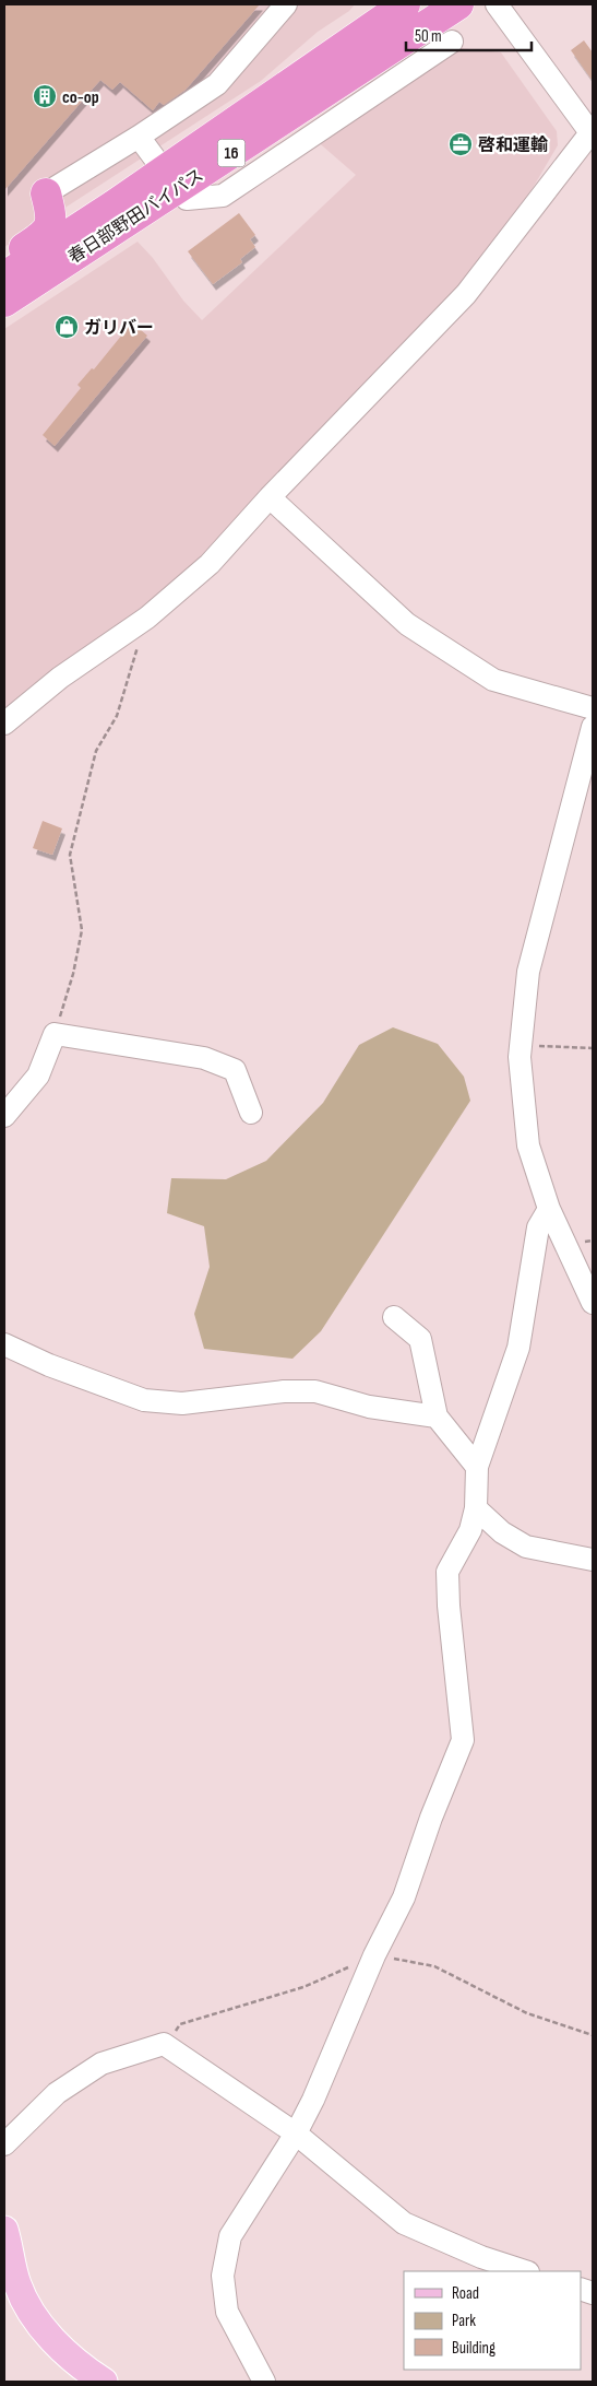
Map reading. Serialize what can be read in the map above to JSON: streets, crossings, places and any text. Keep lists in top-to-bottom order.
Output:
{
  "streets": {
    "highway": ["16", "春日部野田バイパス"]
  },
  "places": {
    "building": ["co-op"],
    "office": ["啓和運輸"],
    "shop": ["ガリバー"]
  },
  "legend": ["Road", "Park", "Building"],
  "scale_bar": "50 m"
}
